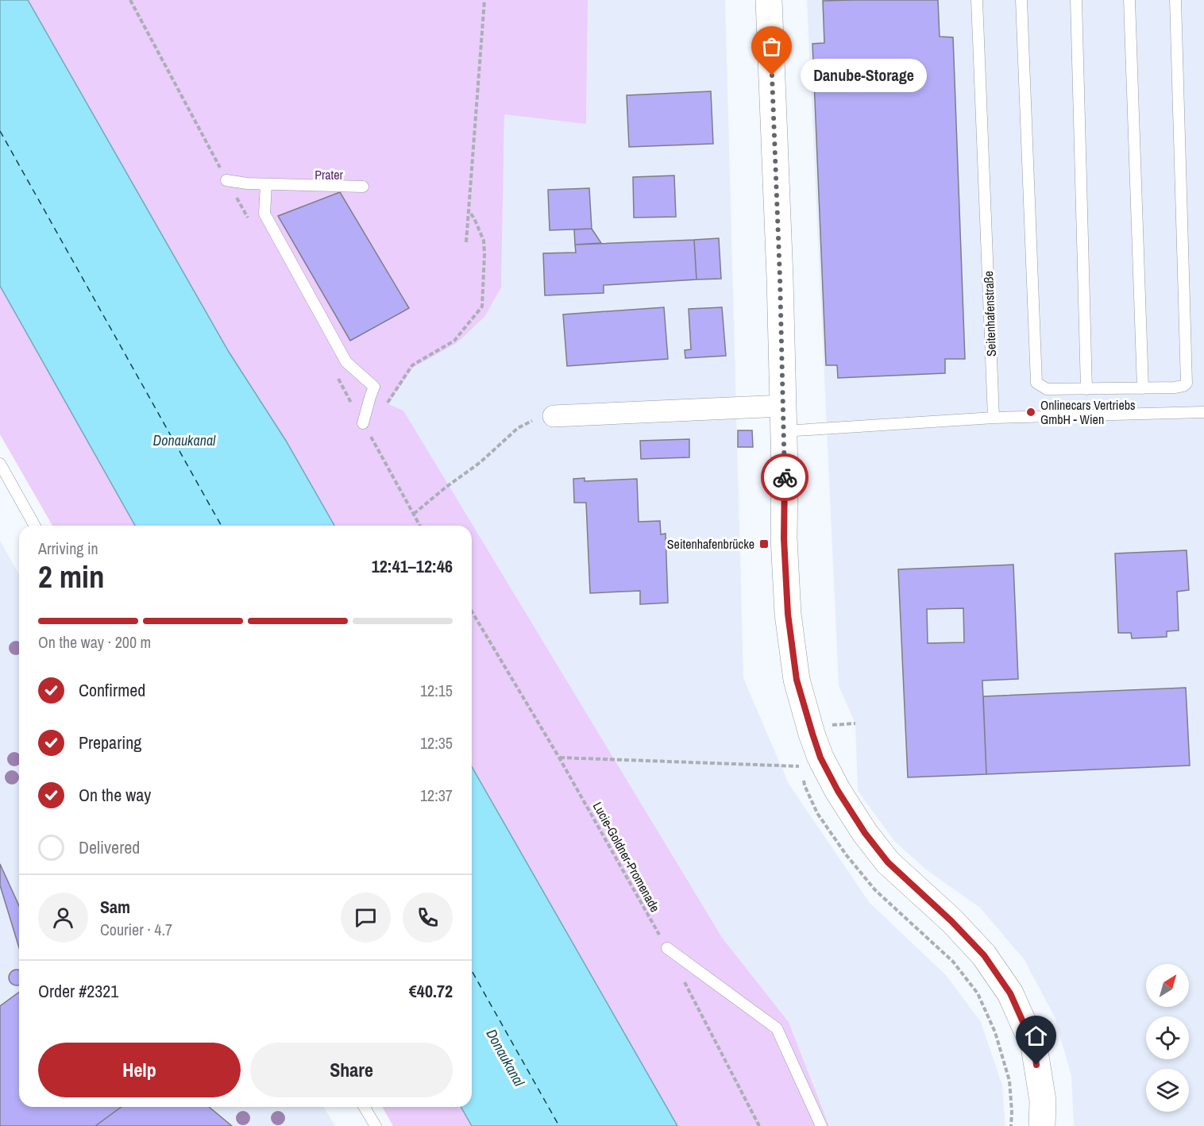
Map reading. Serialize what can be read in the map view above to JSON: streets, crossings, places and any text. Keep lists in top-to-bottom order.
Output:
{
  "streets": {
    "lane": ["Seitenhafenstraße"],
    "path": ["Lucie-Goldner-Promenade"]
  },
  "water": ["Donaukanal"],
  "parks": ["Prater"],
  "places": {
    "other": ["Danube-Storage", "Onlinecars Vertriebs GmbH - Wien"],
    "transit": ["Seitenhafenbrücke"]
  },
  "north": "top right",
  "page": {
    "bubble": "Danube-Storage",
    "heading": ["2 min", "Arriving in", "12:41–12:46"],
    "panel": [
      "Sam",
      "Courier · 4.7",
      "Order #2321",
      "€40.72"
    ],
    "bar": "On the way · 200 m",
    "list": [
      ["Confirmed", "12:15"],
      ["Preparing", "12:35"],
      ["On the way", "12:37"],
      "Delivered"
    ],
    "buttons": ["Help", "Share"]
  }
}
